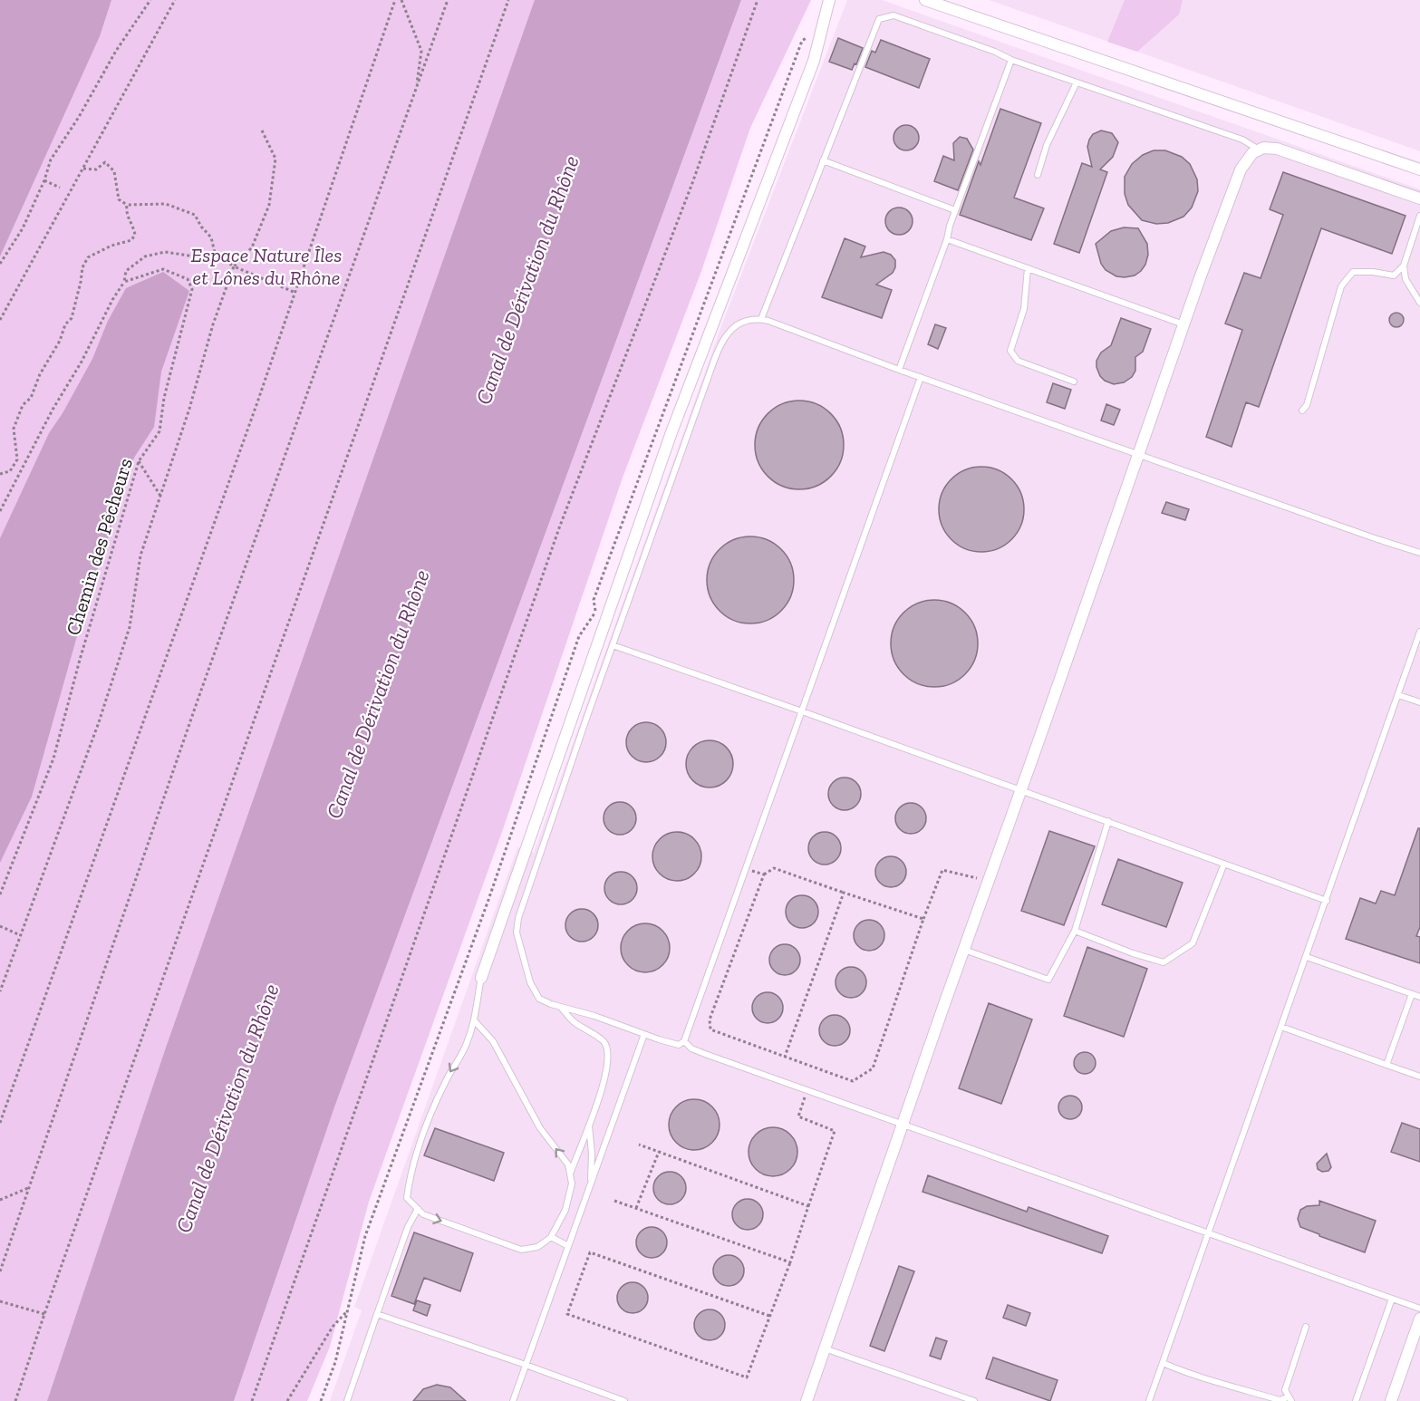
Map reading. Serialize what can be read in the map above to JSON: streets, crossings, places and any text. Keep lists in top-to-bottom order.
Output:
{
  "streets": {
    "path": ["Chemin des Pêcheurs"]
  },
  "water": ["Canal de Dérivation du Rhône"],
  "parks": ["Espace Nature Îles et Lônes du Rhône"]
}
